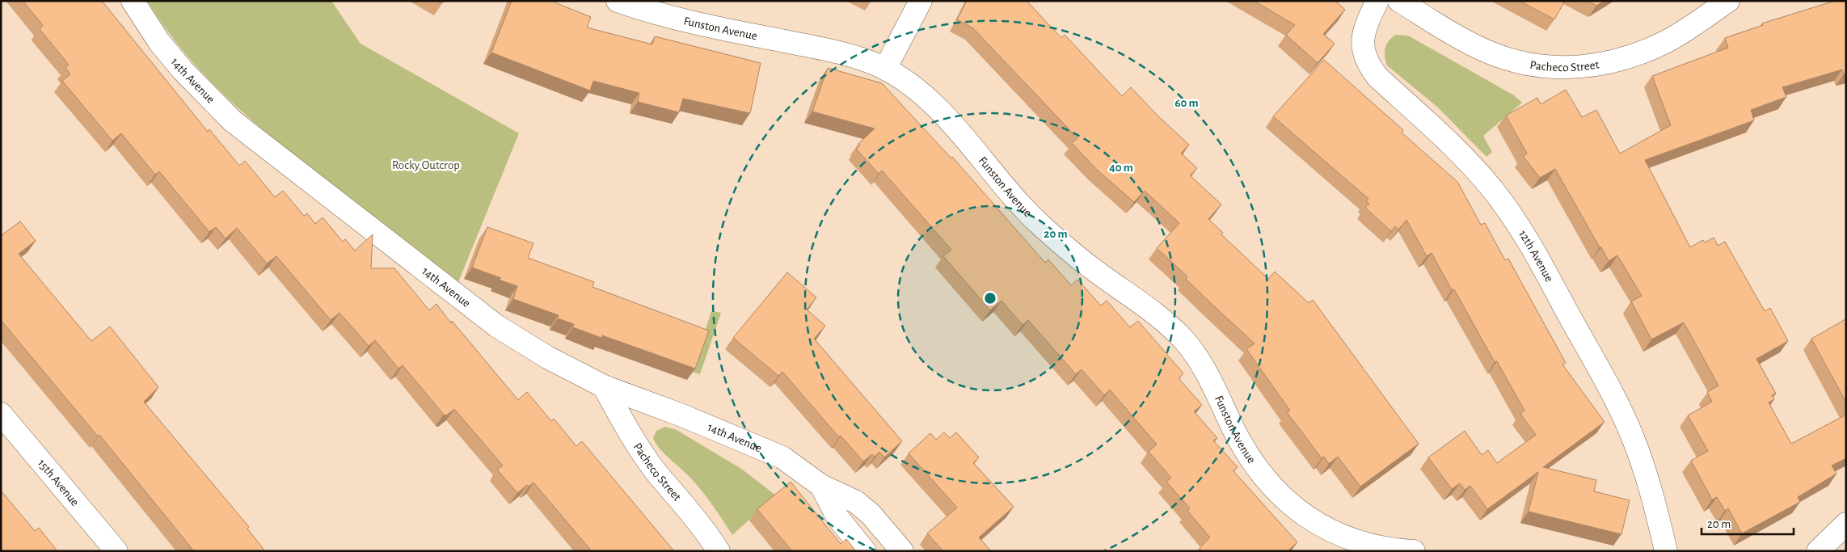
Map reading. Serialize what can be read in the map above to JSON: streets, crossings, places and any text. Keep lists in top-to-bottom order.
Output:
{
  "streets": {
    "street": [
      "Funston Avenue",
      "Pacheco Street",
      "14th Avenue",
      "12th Avenue",
      "15th Avenue"
    ]
  },
  "crossings": [
    ["Pacheco Street", "14th Avenue"]
  ],
  "parks": ["Rocky Outcrop"],
  "scale_bar": "20 m",
  "rings": ["60 m", "40 m", "20 m"]
}
